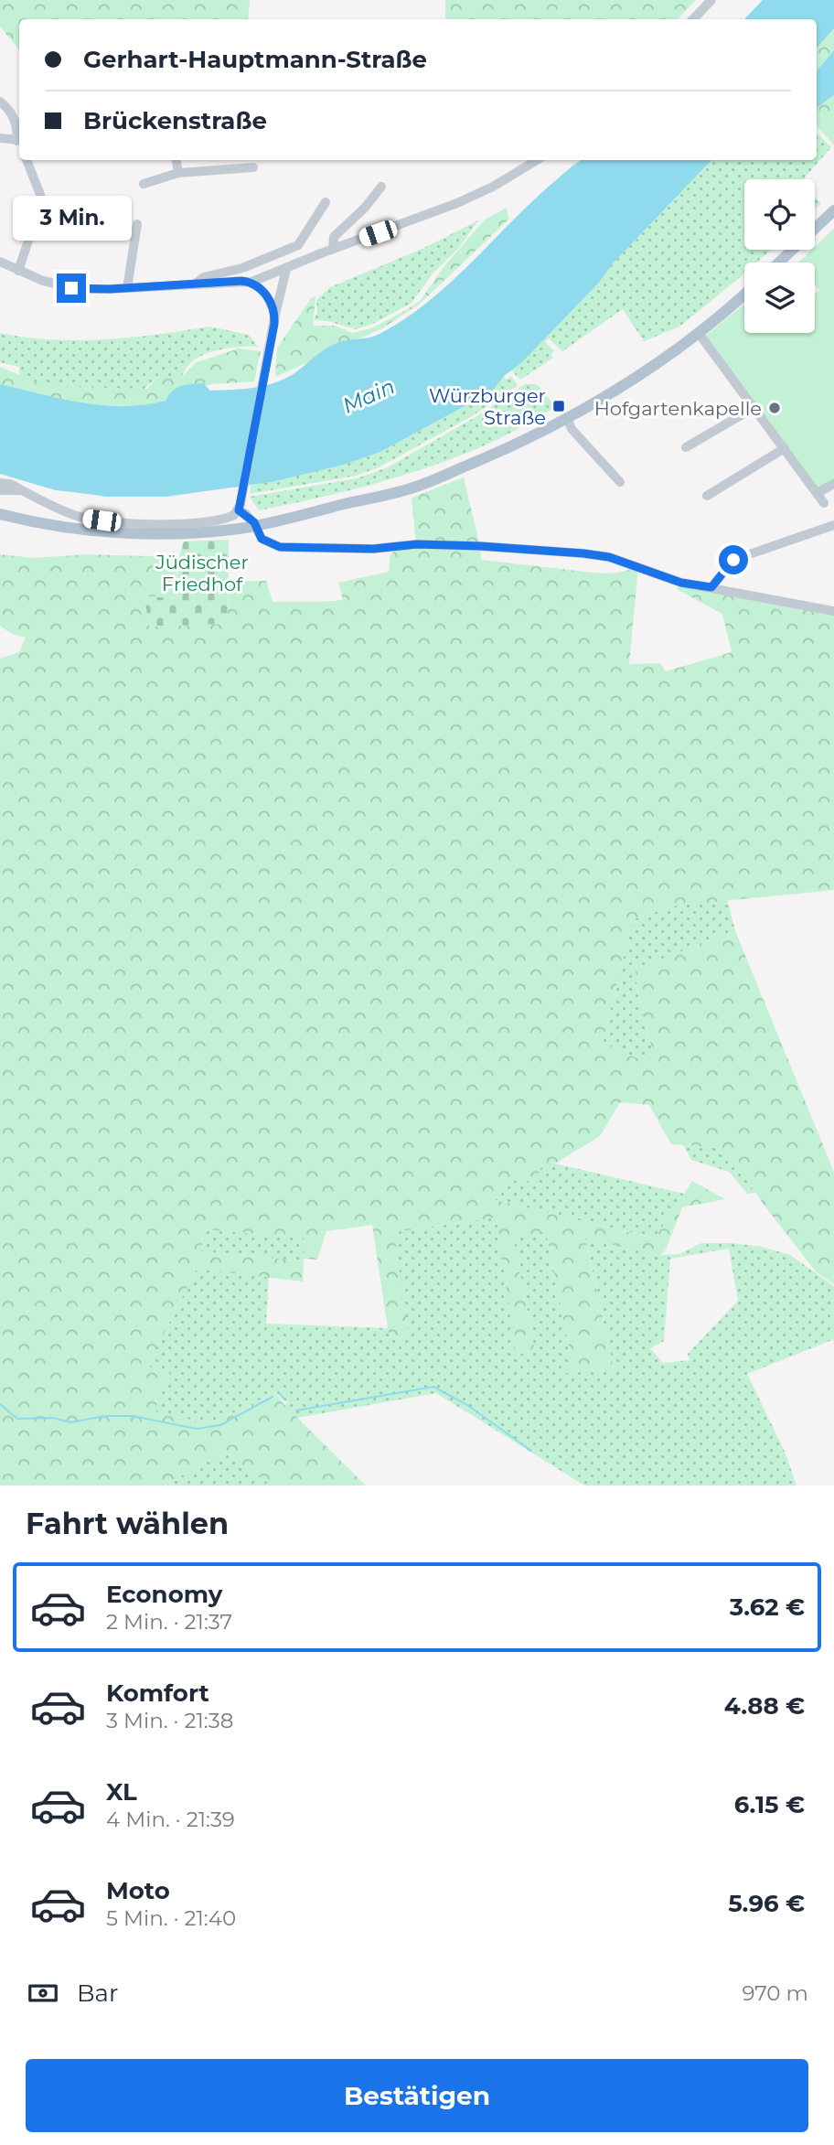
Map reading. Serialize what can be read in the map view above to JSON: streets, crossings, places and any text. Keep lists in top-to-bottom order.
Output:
{
  "water": ["Main"],
  "parks": ["Jüdischer Friedhof"],
  "places": {
    "transit": ["Würzburger Straße"],
    "other": ["Hofgartenkapelle"]
  },
  "page": {
    "banner": ["Gerhart-Hauptmann-Straße", "Brückenstraße"],
    "bubble": "3 Min.",
    "heading": "Fahrt wählen",
    "list": [
      {
        "name": "Economy",
        "note": "2 Min. · 21:37",
        "value": "3.62 €"
      },
      {
        "name": "Komfort",
        "note": "3 Min. · 21:38",
        "value": "4.88 €"
      },
      {
        "name": "XL",
        "note": "4 Min. · 21:39",
        "value": "6.15 €"
      },
      {
        "name": "Moto",
        "note": "5 Min. · 21:40",
        "value": "5.96 €"
      }
    ],
    "pay": ["Bar", "970 m"],
    "buttons": "Bestätigen"
  }
}
